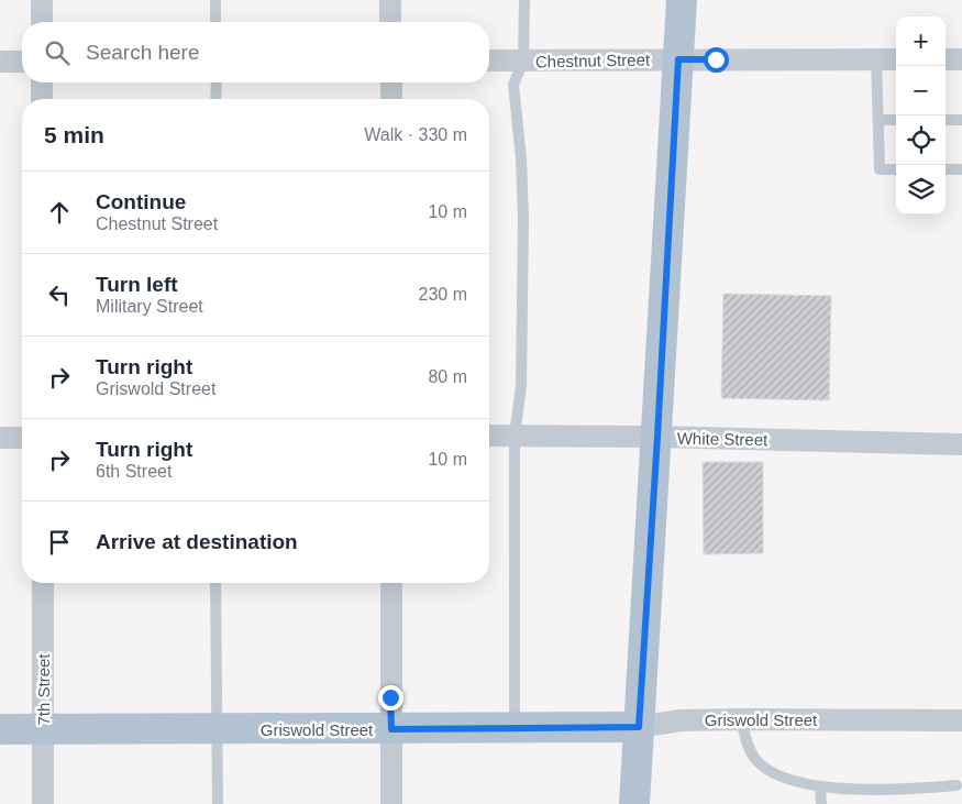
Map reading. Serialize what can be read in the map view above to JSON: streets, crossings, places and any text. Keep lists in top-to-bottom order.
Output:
{
  "streets": {
    "main road": ["Griswold Street"],
    "street": ["Chestnut Street", "White Street", "7th Street"]
  },
  "crossings": [
    ["7th Street", "Griswold Street"]
  ],
  "page": {
    "map_buttons": ["+", "−"],
    "search": "Search here",
    "heading": ["5 min", "Walk · 330 m"],
    "list": [
      ["Continue", "Chestnut Street", "10 m"],
      ["Turn left", "Military Street", "230 m"],
      ["Turn right", "Griswold Street", "80 m"],
      ["Turn right", "6th Street", "10 m"],
      "Arrive at destination"
    ]
  }
}
